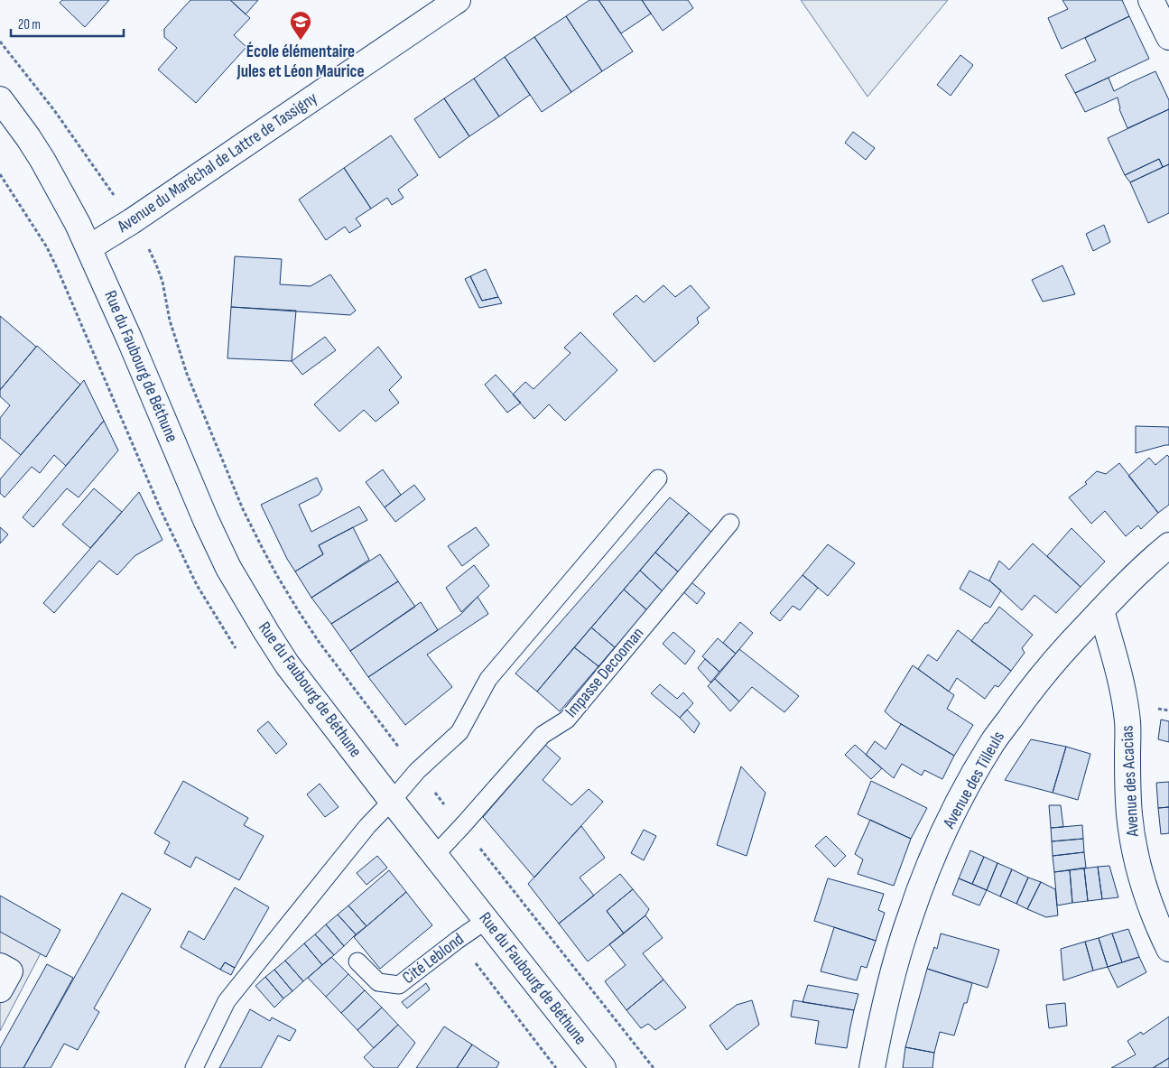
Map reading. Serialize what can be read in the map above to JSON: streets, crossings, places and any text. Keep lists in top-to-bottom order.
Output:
{
  "streets": {
    "street": [
      "Avenue du Maréchal de Lattre de Tassigny",
      "Rue du Faubourg de Béthune",
      "Avenue des Tilleuls",
      "Avenue des Acacias"
    ],
    "lane": ["Impasse Decooman", "Cité Leblond"]
  },
  "crossings": [
    ["Avenue du Maréchal de Lattre de Tassigny", "Rue du Faubourg de Béthune"],
    ["Rue du Faubourg de Béthune", "Impasse Decooman"],
    ["Rue du Faubourg de Béthune", "Cité Leblond"],
    ["Avenue des Tilleuls", "Avenue des Acacias"]
  ],
  "places": {
    "school or university": ["École élémentaire Jules et Léon Maurice"]
  },
  "scale_bar": "20 m"
}
